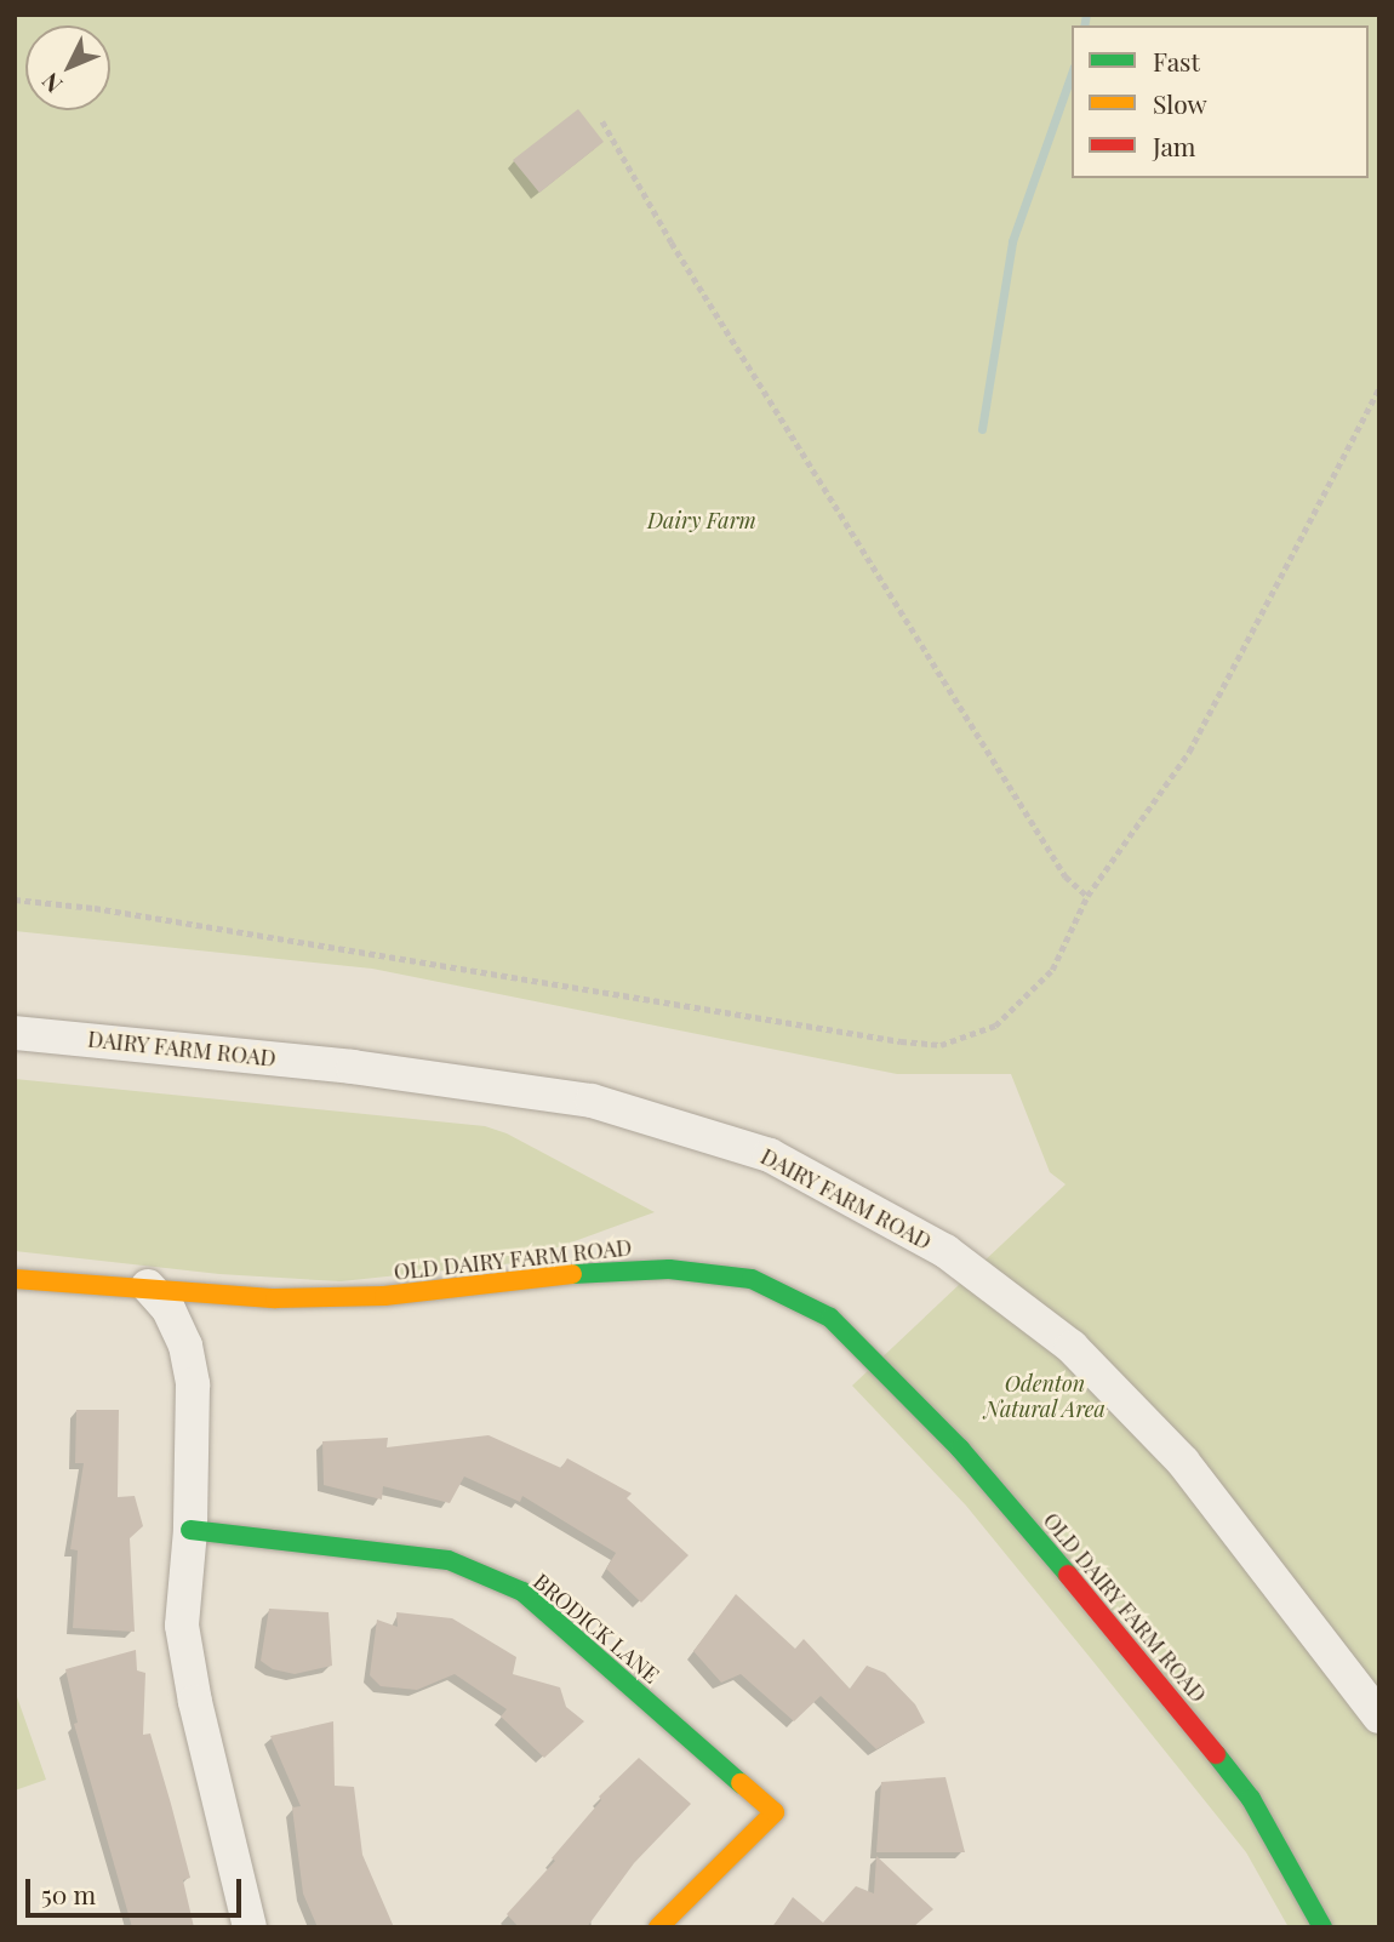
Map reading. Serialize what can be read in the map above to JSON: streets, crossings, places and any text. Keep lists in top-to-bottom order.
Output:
{
  "streets": {
    "street": ["DAIRY FARM ROAD", "OLD DAIRY FARM ROAD", "BRODICK LANE"]
  },
  "parks": ["Dairy Farm", "Odenton Natural Area"],
  "legend": ["Fast", "Slow", "Jam"],
  "scale_bar": "50 m",
  "north": "bottom left"
}
